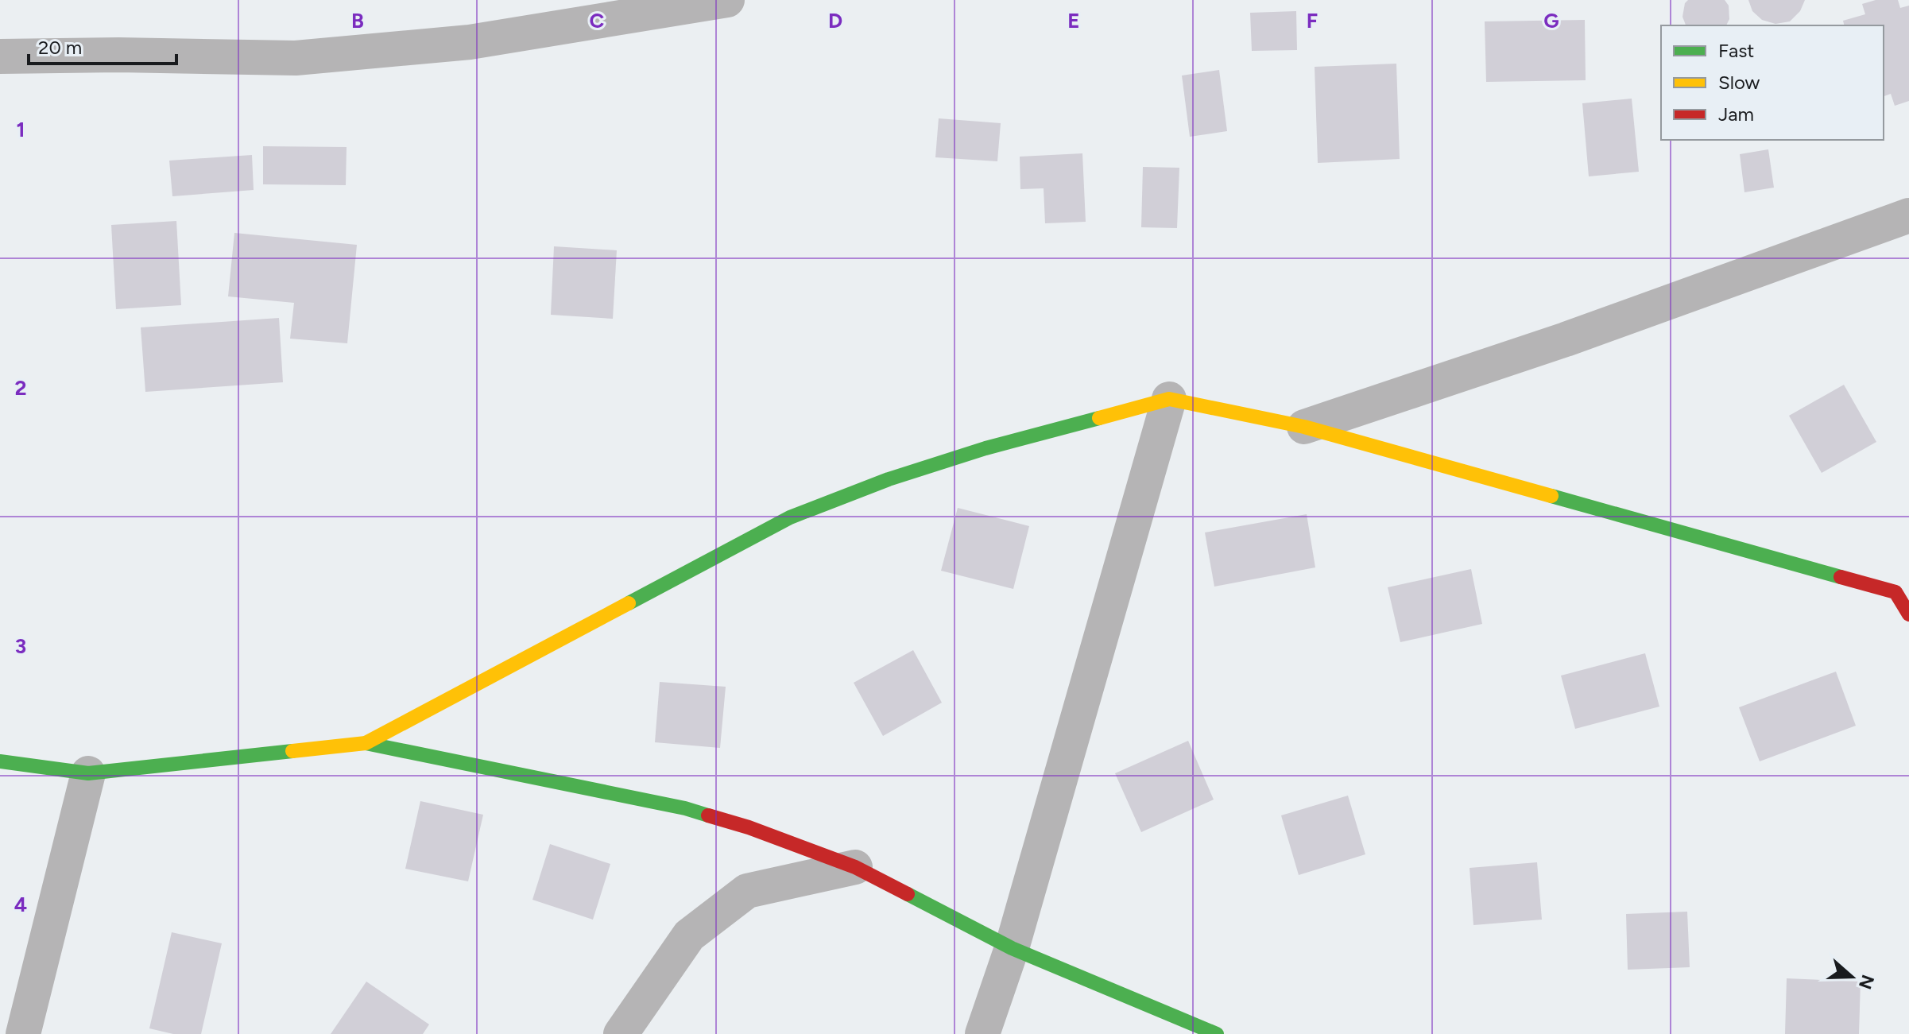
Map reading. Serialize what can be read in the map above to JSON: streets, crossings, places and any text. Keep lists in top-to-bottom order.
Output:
{
  "legend": ["Fast", "Slow", "Jam"],
  "scale_bar": "20 m",
  "north": "right",
  "grid": {
    "columns": [
      "B",
      "C",
      "D",
      "E",
      "F",
      "G"
    ],
    "rows": [
      "1",
      "2",
      "3",
      "4"
    ]
  }
}
